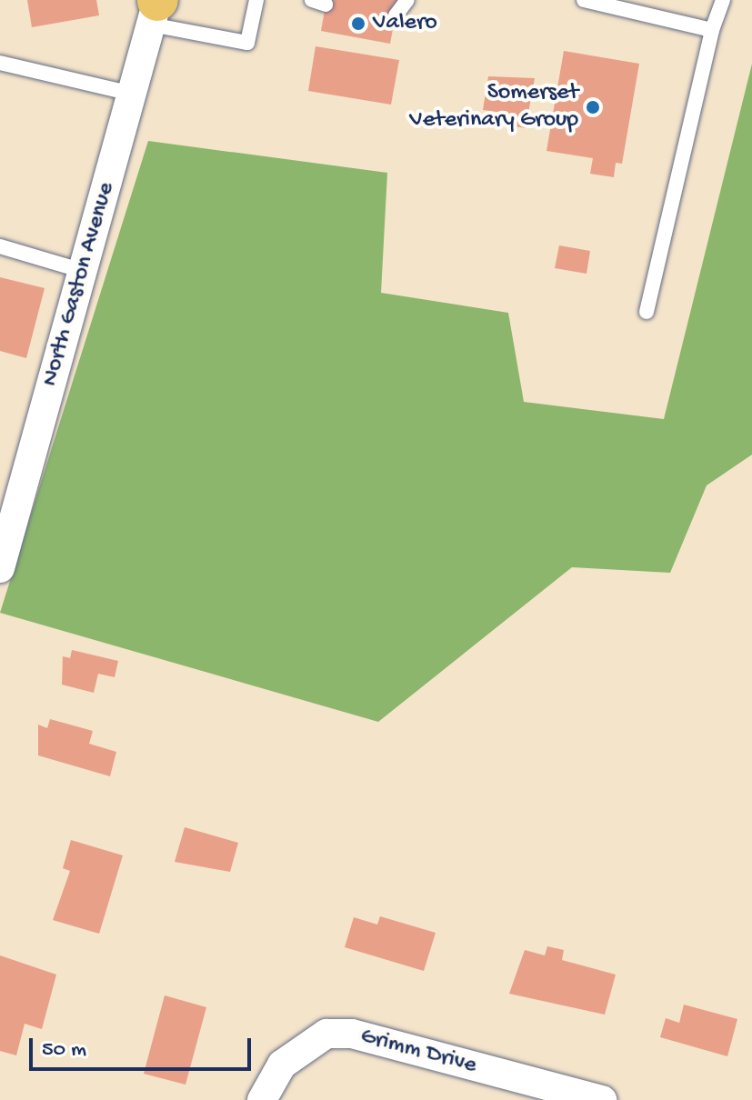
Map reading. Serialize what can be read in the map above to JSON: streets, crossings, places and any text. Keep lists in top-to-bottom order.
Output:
{
  "streets": {
    "street": ["North Gaston Avenue", "Grimm Drive"]
  },
  "places": ["Valero", "Somerset Veterinary Group"],
  "scale_bar": "50 m"
}
